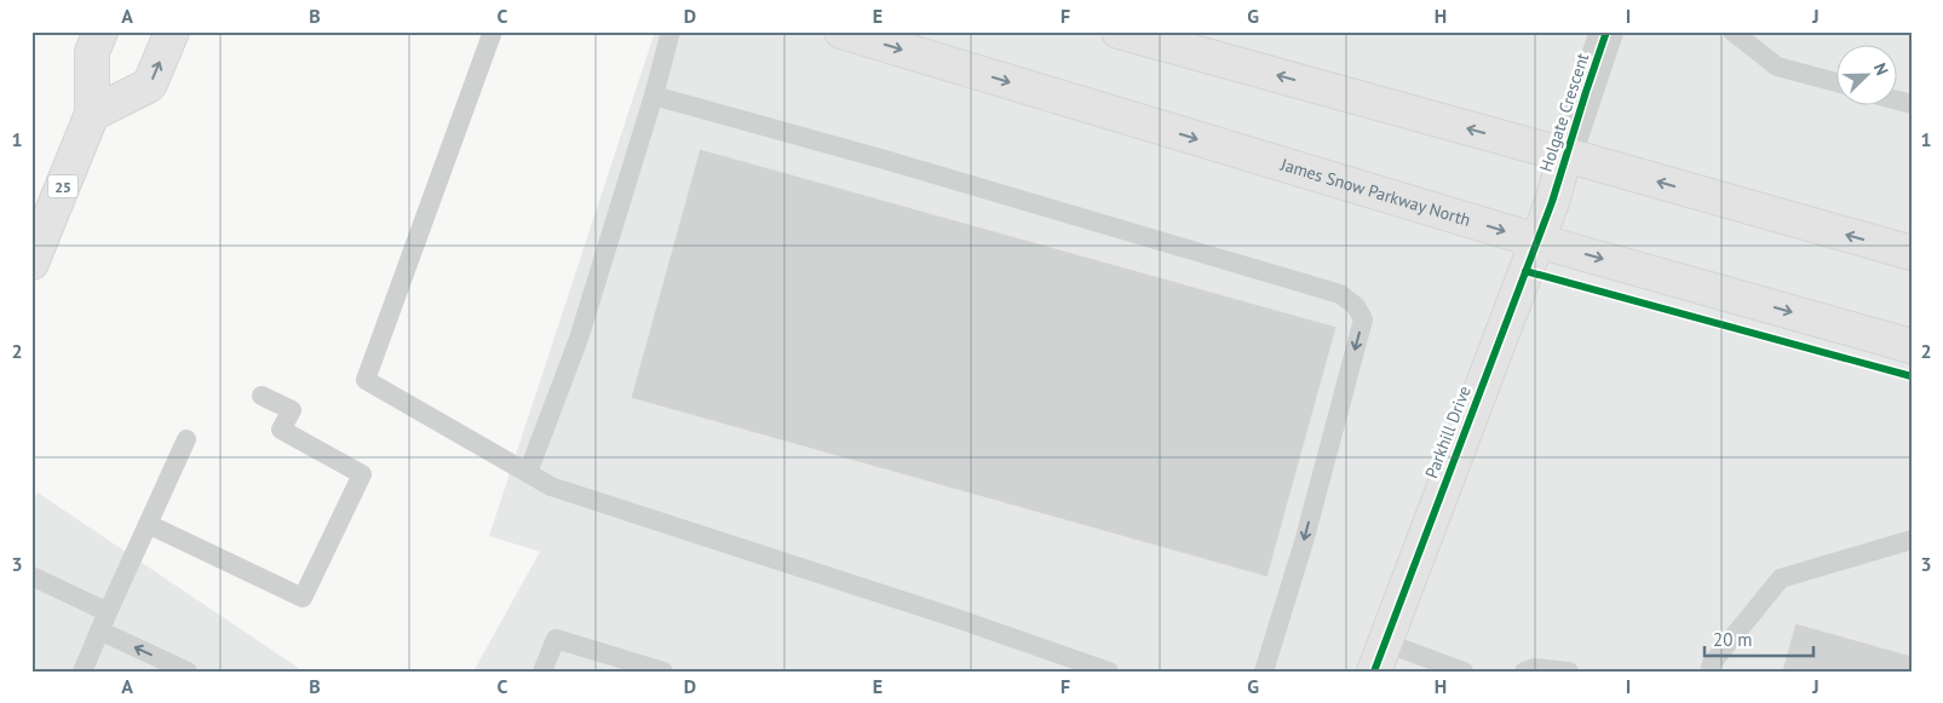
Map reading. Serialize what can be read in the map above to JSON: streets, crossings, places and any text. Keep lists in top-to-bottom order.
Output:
{
  "streets": {
    "main road": [
      "Holgate Crescent",
      "25",
      "James Snow Parkway North",
      "Parkhill Drive"
    ]
  },
  "crossings": [
    ["Holgate Crescent", "Parkhill Drive"],
    ["James Snow Parkway North", "Parkhill Drive"]
  ],
  "scale_bar": "20 m",
  "north": "top right",
  "grid": {
    "columns": [
      "A",
      "B",
      "C",
      "D",
      "E",
      "F",
      "G",
      "H",
      "I",
      "J"
    ],
    "rows": ["1", "2", "3"]
  }
}
